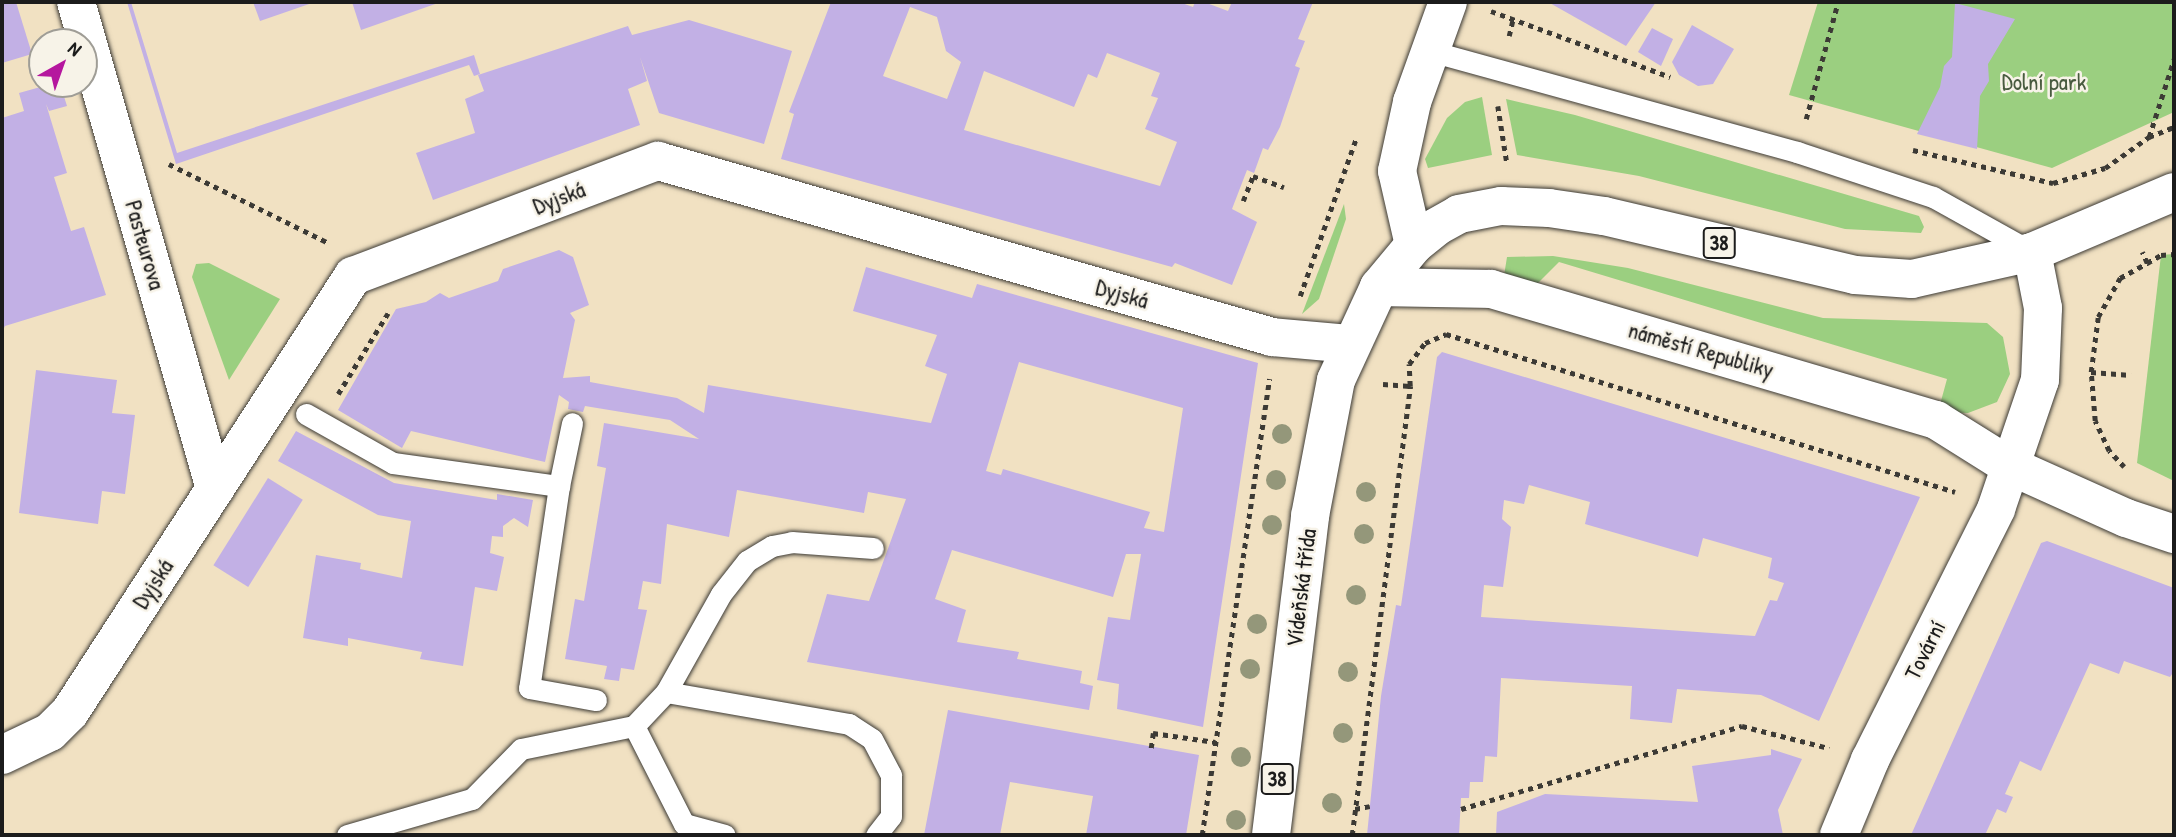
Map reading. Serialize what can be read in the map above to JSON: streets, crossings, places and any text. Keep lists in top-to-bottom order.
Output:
{
  "streets": {
    "street": [
      "Dyjská",
      "38",
      "Pasteurova",
      "náměstí Republiky",
      "Vídeňská třída",
      "Tovární"
    ]
  },
  "crossings": [
    ["Dyjská", "38"],
    ["Dyjská", "Pasteurova"],
    ["Dyjská", "Vídeňská třída"],
    ["38", "náměstí Republiky"],
    ["38", "Vídeňská třída"],
    ["náměstí Republiky", "Tovární"]
  ],
  "parks": ["Dolní park"],
  "north": "top right"
}
